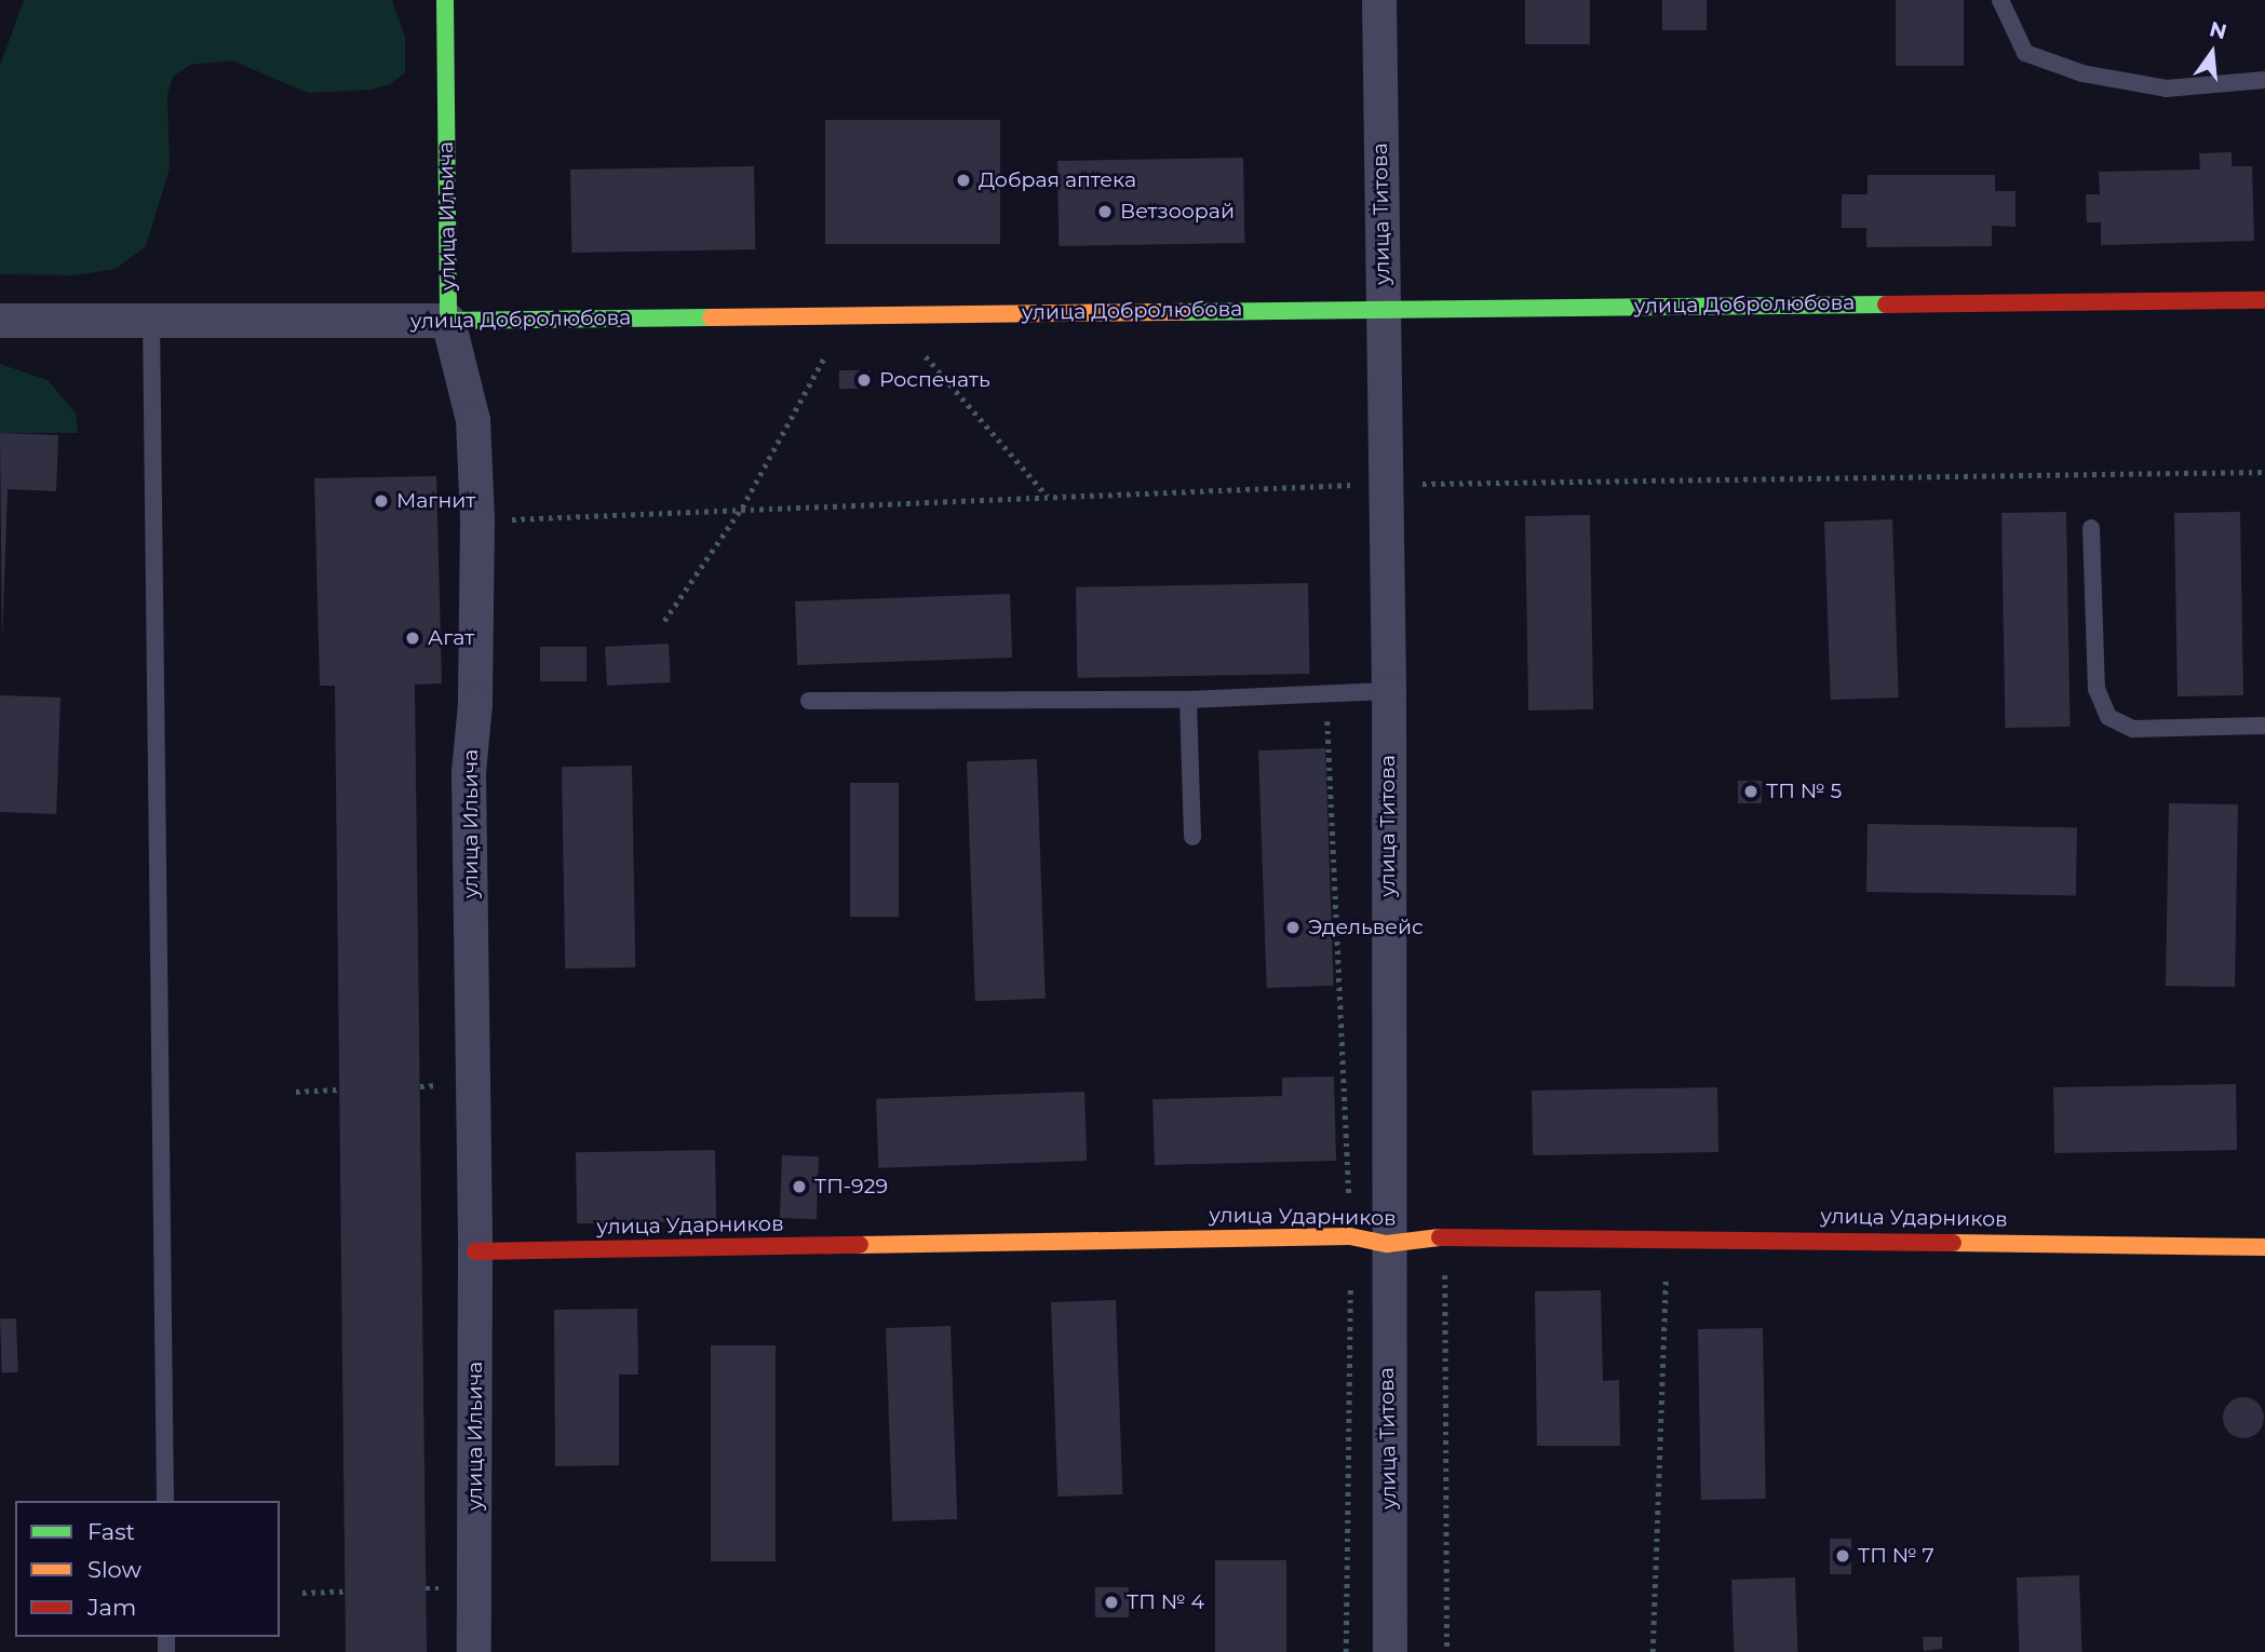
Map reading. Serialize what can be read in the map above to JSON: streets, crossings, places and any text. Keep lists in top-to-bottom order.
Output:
{
  "streets": {
    "street": [
      "улица Титова",
      "улица Ильича",
      "улица Добролюбова",
      "улица Ударников"
    ]
  },
  "crossings": [
    ["улица Титова", "улица Добролюбова"],
    ["улица Титова", "улица Ударников"],
    ["улица Ильича", "улица Добролюбова"],
    ["улица Ильича", "улица Ударников"]
  ],
  "places": [
    "Добрая аптека",
    "Ветзоорай",
    "Роспечать",
    "Магнит",
    "Агат",
    "ТП № 5",
    "Эдельвейс",
    "ТП-929",
    "ТП № 7",
    "ТП № 4"
  ],
  "legend": ["Fast", "Slow", "Jam"],
  "north": "top"
}
